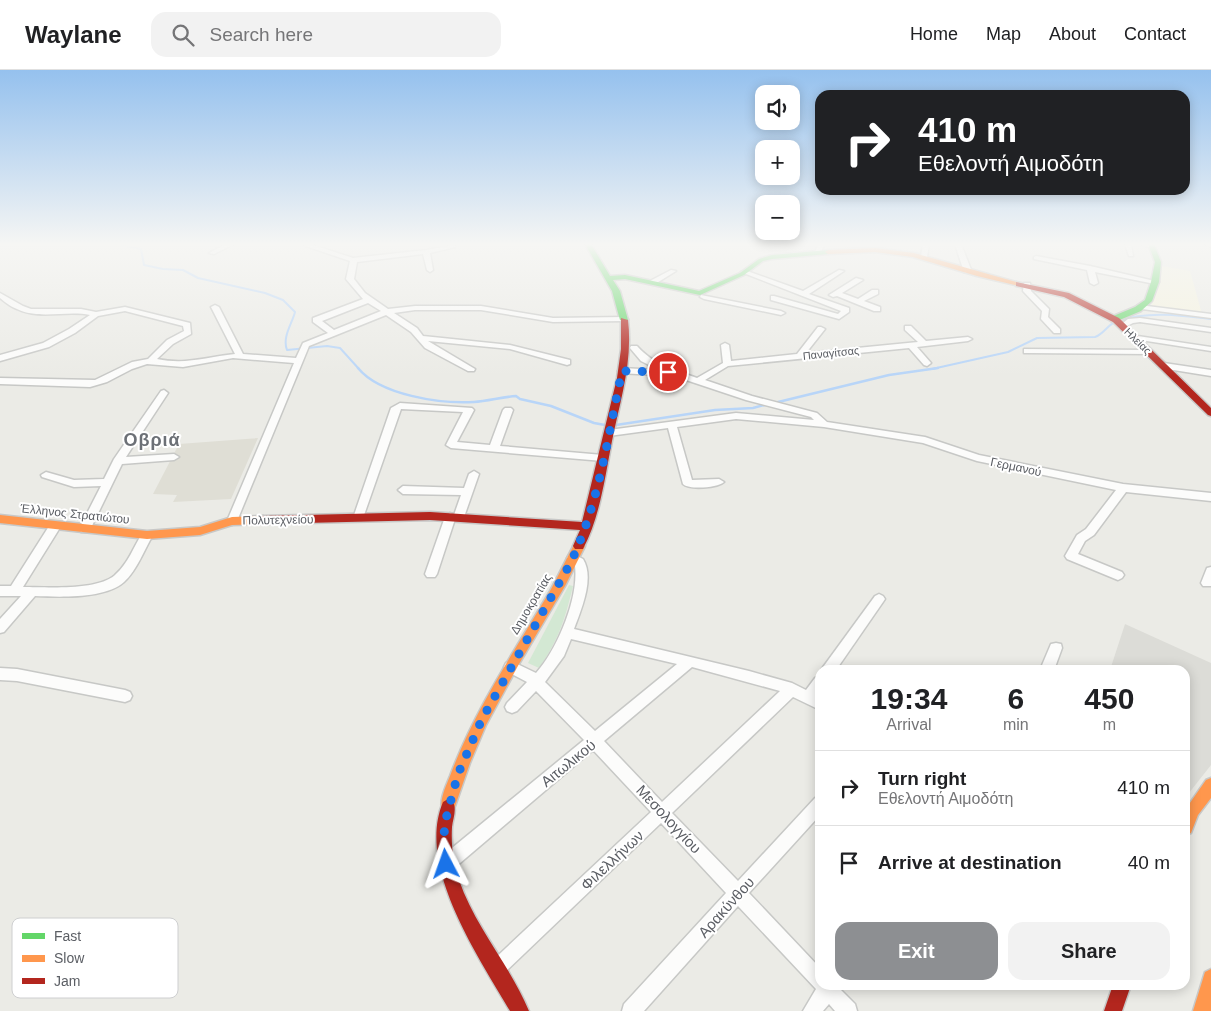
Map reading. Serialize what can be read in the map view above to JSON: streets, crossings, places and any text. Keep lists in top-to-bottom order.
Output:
{
  "streets": {
    "main road": [
      "Ηλείας",
      "Έλληνος Στρατιώτου",
      "Πολυτεχνείου",
      "Δημοκρατίας"
    ],
    "street": [
      "Παναγίτσας",
      "Γερμανού",
      "Αιτωλικού",
      "Μεσολογγίου",
      "Φιλελλήνων",
      "Αρακύνθου"
    ]
  },
  "crossings": [
    ["Παναγίτσας", "Γερμανού"],
    ["Γερμανού", "Δημοκρατίας"],
    ["Έλληνος Στρατιώτου", "Πολυτεχνείου"],
    ["Πολυτεχνείου", "Δημοκρατίας"],
    ["Δημοκρατίας", "Αιτωλικού"],
    ["Δημοκρατίας", "Μεσολογγίου"],
    ["Δημοκρατίας", "Φιλελλήνων"],
    ["Αιτωλικού", "Μεσολογγίου"],
    ["Μεσολογγίου", "Φιλελλήνων"],
    ["Μεσολογγίου", "Αρακύνθου"]
  ],
  "districts": ["Οβριά"],
  "legend": ["Fast", "Slow", "Jam"],
  "page": {
    "header": "Waylane",
    "search": "Search here",
    "nav": [
      "Home",
      "Map",
      "About",
      "Contact"
    ],
    "map_buttons": ["+", "−"],
    "turn": ["410 m", "Εθελοντή Αιμοδότη"],
    "eta": [
      "19:34",
      "Arrival",
      "6",
      "min",
      "450",
      "m"
    ],
    "list": [
      {
        "name": "Turn right",
        "note": "Εθελοντή Αιμοδότη",
        "value": "410 m"
      },
      {
        "name": "Arrive at destination",
        "value": "40 m"
      }
    ],
    "buttons": ["Exit", "Share"]
  }
}
